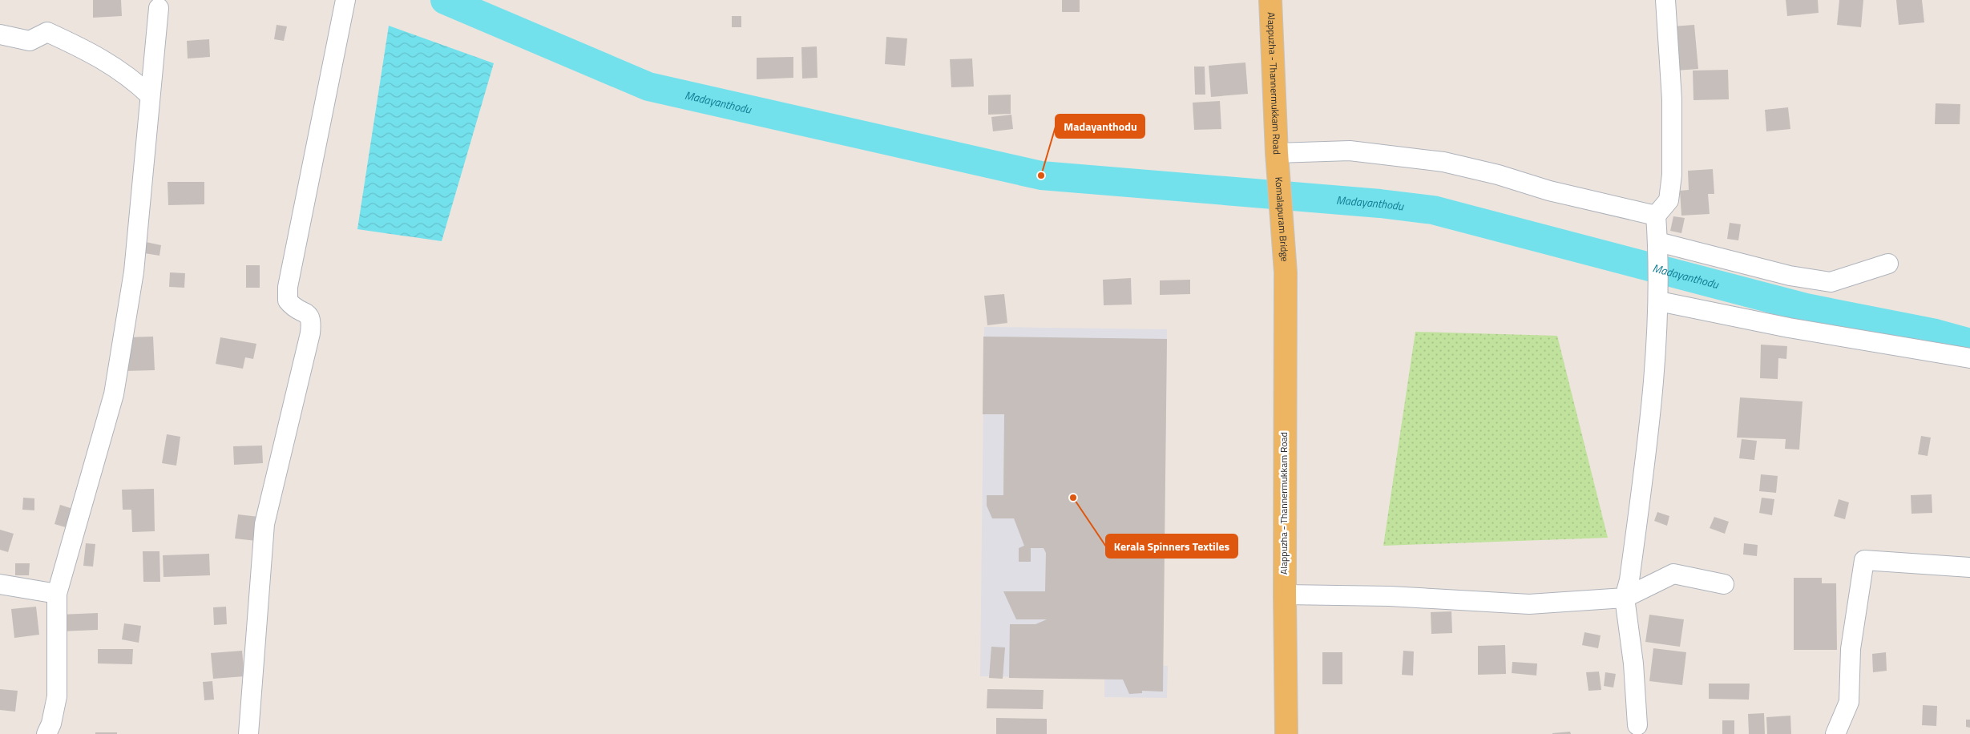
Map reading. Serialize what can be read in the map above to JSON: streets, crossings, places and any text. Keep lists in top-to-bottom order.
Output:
{
  "streets": {
    "main road": ["Alappuzha - Thannermukkam Road", "Komalapuram Bridge"]
  },
  "crossings": [
    ["Alappuzha - Thannermukkam Road", "Komalapuram Bridge"]
  ],
  "water": ["Madayanthodu"],
  "places": ["Madayanthodu", "Kerala Spinners Textiles"]
}
